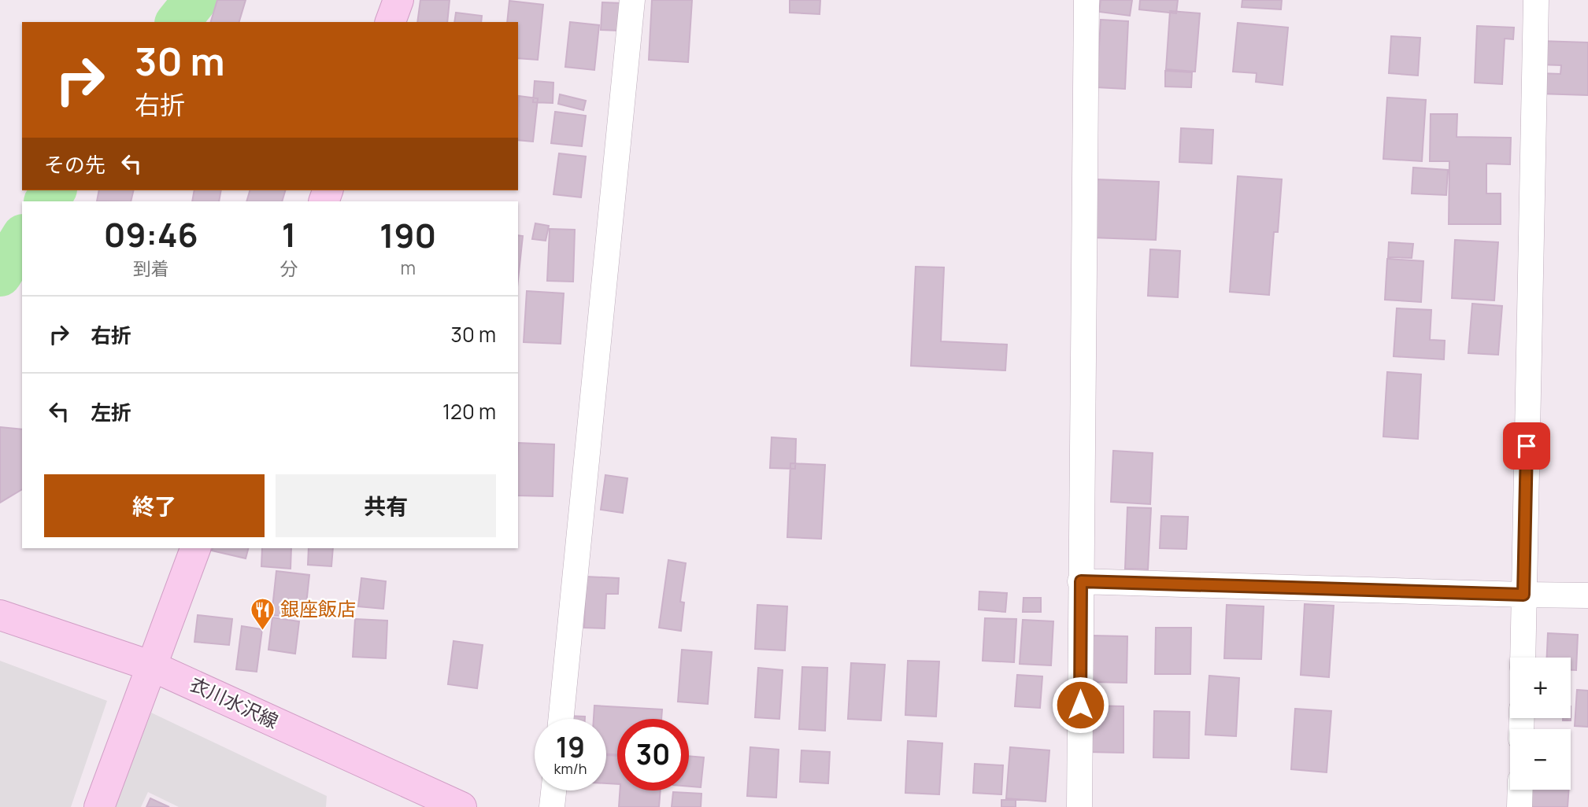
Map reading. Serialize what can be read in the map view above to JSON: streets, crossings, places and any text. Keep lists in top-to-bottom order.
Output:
{
  "streets": {
    "main road": ["衣川水沢線"]
  },
  "places": {
    "restaurant": ["銀座飯店"]
  },
  "page": {
    "turn": ["30 m", "右折"],
    "then": "その先",
    "eta": [
      "09:46",
      "到着",
      "1",
      "分",
      "190",
      "m"
    ],
    "list": [
      {
        "name": "右折",
        "value": "30 m"
      },
      {
        "name": "左折",
        "value": "120 m"
      }
    ],
    "buttons": ["終了", "共有"],
    "map_buttons": ["+", "−"],
    "speed": "19 km/h",
    "limit": "30"
  }
}
